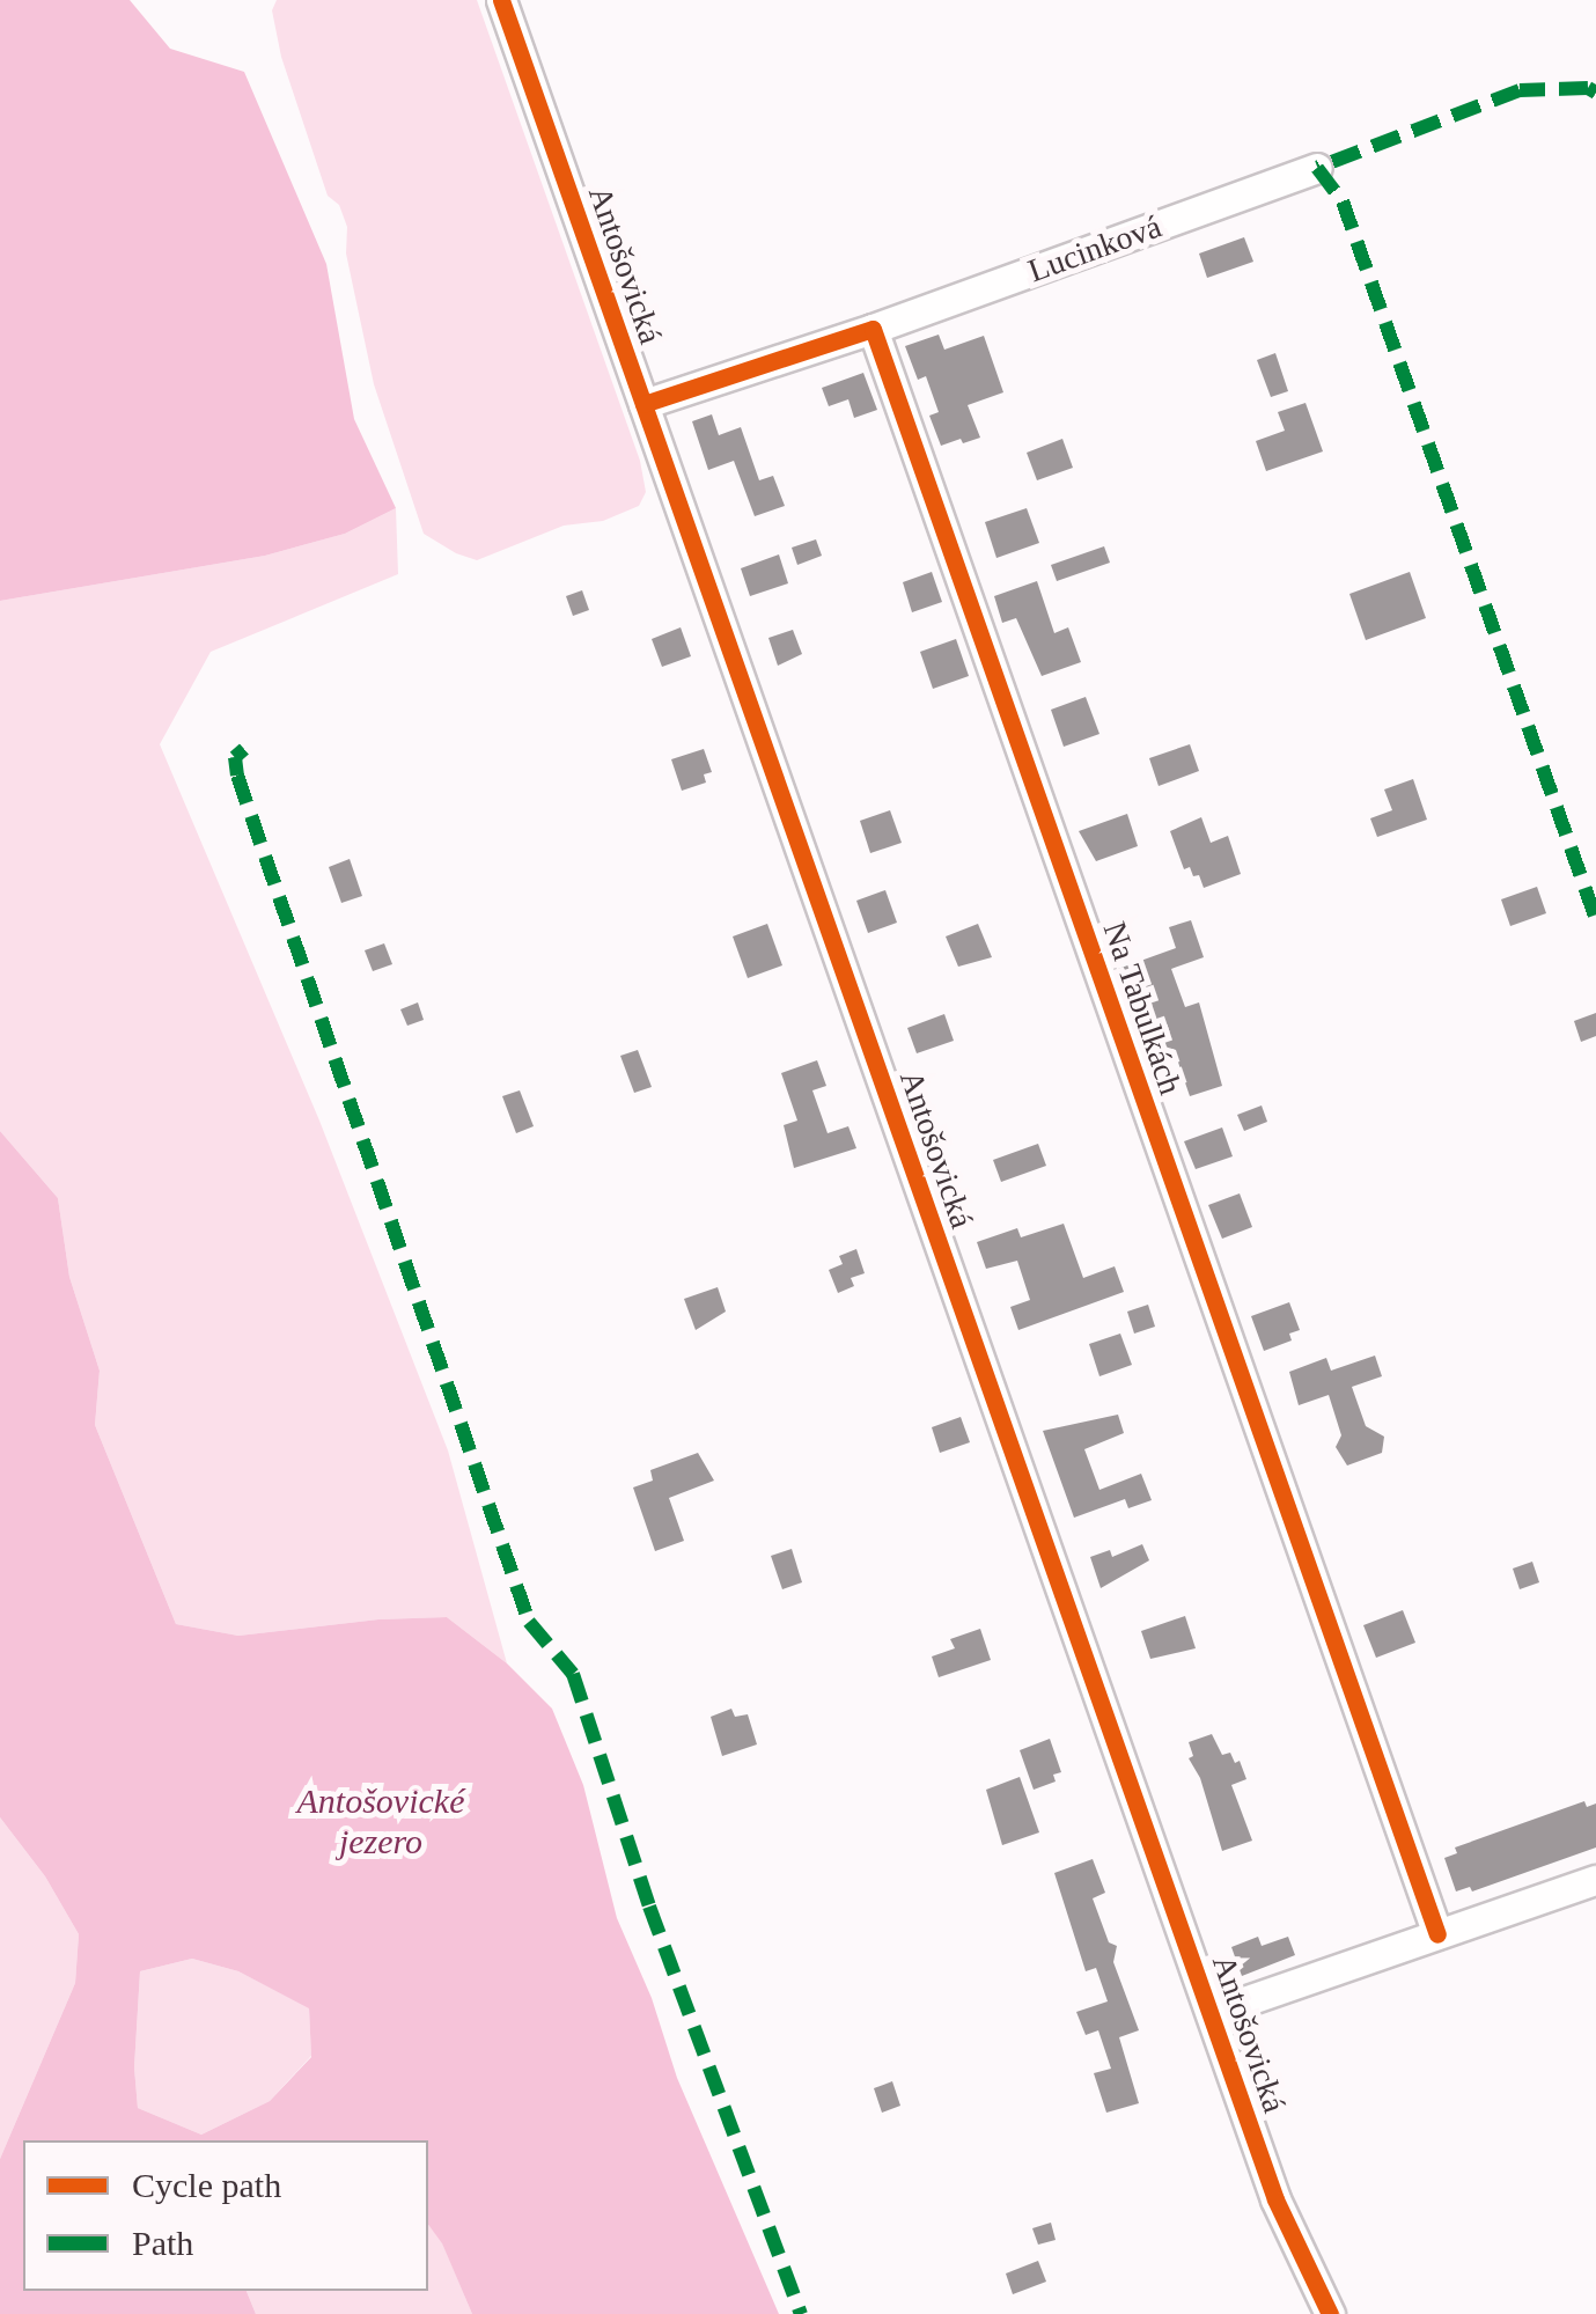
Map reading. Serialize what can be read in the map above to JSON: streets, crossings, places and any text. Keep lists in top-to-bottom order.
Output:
{
  "streets": {
    "street": ["Lucinková", "Antošovická", "Na Tabulkách"]
  },
  "crossings": [
    ["Lucinková", "Na Tabulkách"]
  ],
  "water": ["Antošovické jezero"],
  "legend": ["Cycle path", "Path"]
}
